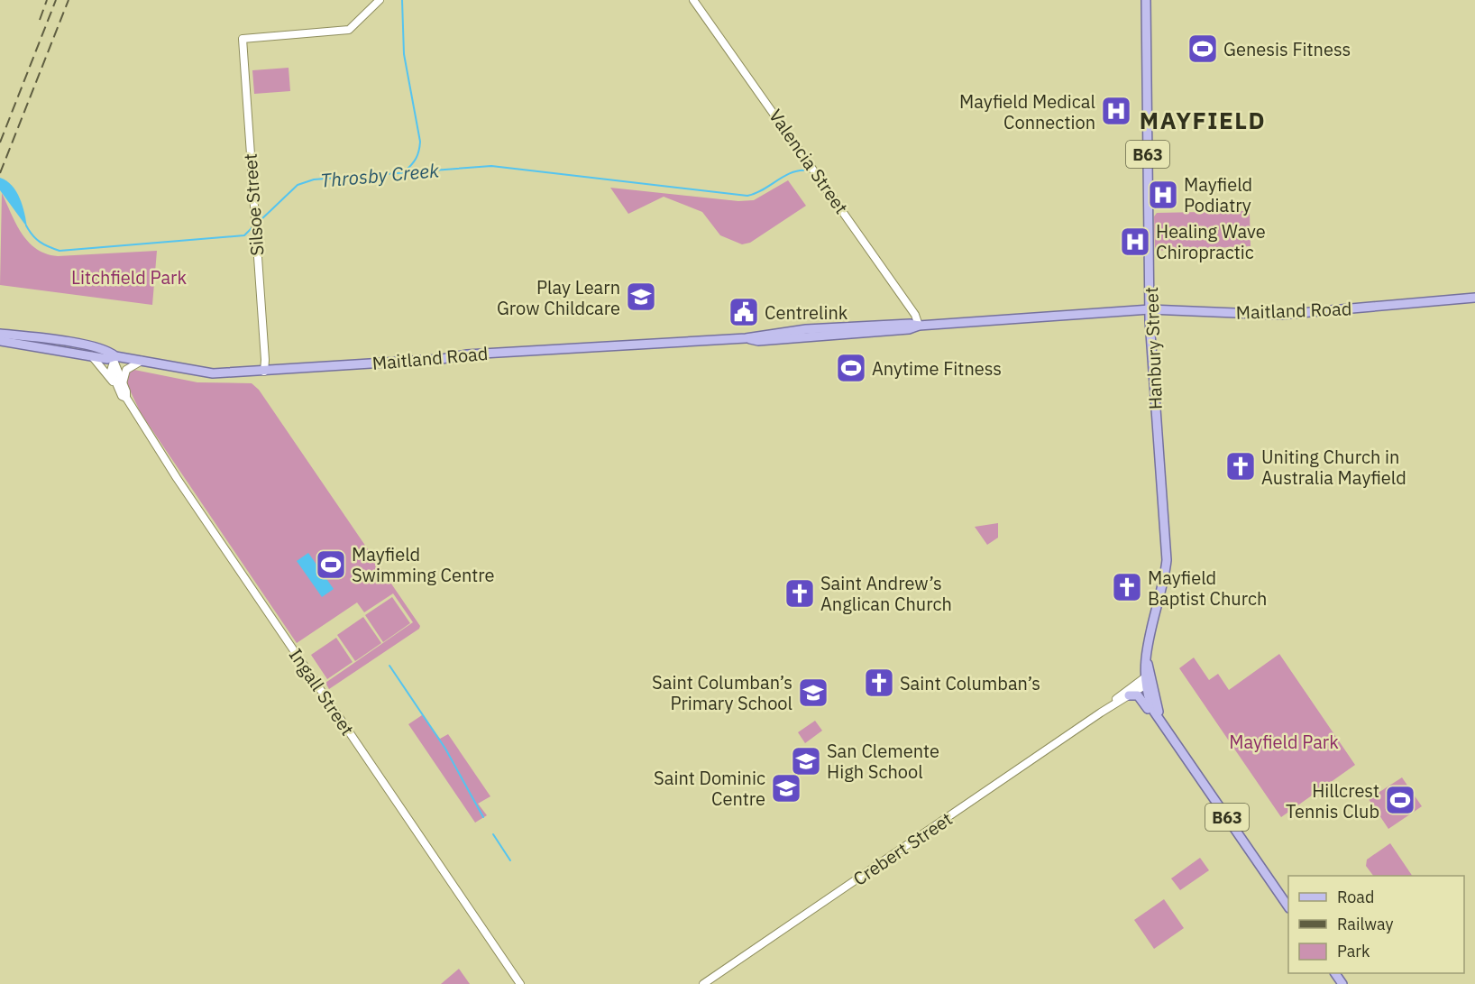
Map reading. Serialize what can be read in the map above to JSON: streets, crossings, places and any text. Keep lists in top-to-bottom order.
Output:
{
  "streets": {
    "main road": ["B63", "Maitland Road", "Hanbury Street"],
    "street": [
      "Valencia Street",
      "Silsoe Street",
      "Ingall Street",
      "Crebert Street"
    ]
  },
  "crossings": [
    ["B63", "Hanbury Street"],
    ["B63", "Crebert Street"],
    ["Valencia Street", "Maitland Road"],
    ["Silsoe Street", "Maitland Road"],
    ["Maitland Road", "Hanbury Street"],
    ["Maitland Road", "Ingall Street"],
    ["Hanbury Street", "Crebert Street"]
  ],
  "districts": ["MAYFIELD"],
  "water": ["Throsby Creek"],
  "parks": ["Litchfield Park", "Mayfield Park"],
  "places": {
    "sports": [
      "Genesis Fitness",
      "Anytime Fitness",
      "Mayfield Swimming Centre",
      "Hillcrest Tennis Club"
    ],
    "hospital": ["Mayfield Medical Connection", "Mayfield Podiatry", "Healing Wave Chiropractic"],
    "school or university": [
      "Play Learn Grow Childcare",
      "Saint Columban’s Primary School",
      "San Clemente High School",
      "Saint Dominic Centre"
    ],
    "public building": ["Centrelink"],
    "church": [
      "Uniting Church in Australia Mayfield",
      "Mayfield Baptist Church",
      "Saint Andrew’s Anglican Church",
      "Saint Columban’s"
    ]
  },
  "legend": ["Road", "Railway", "Park"]
}
